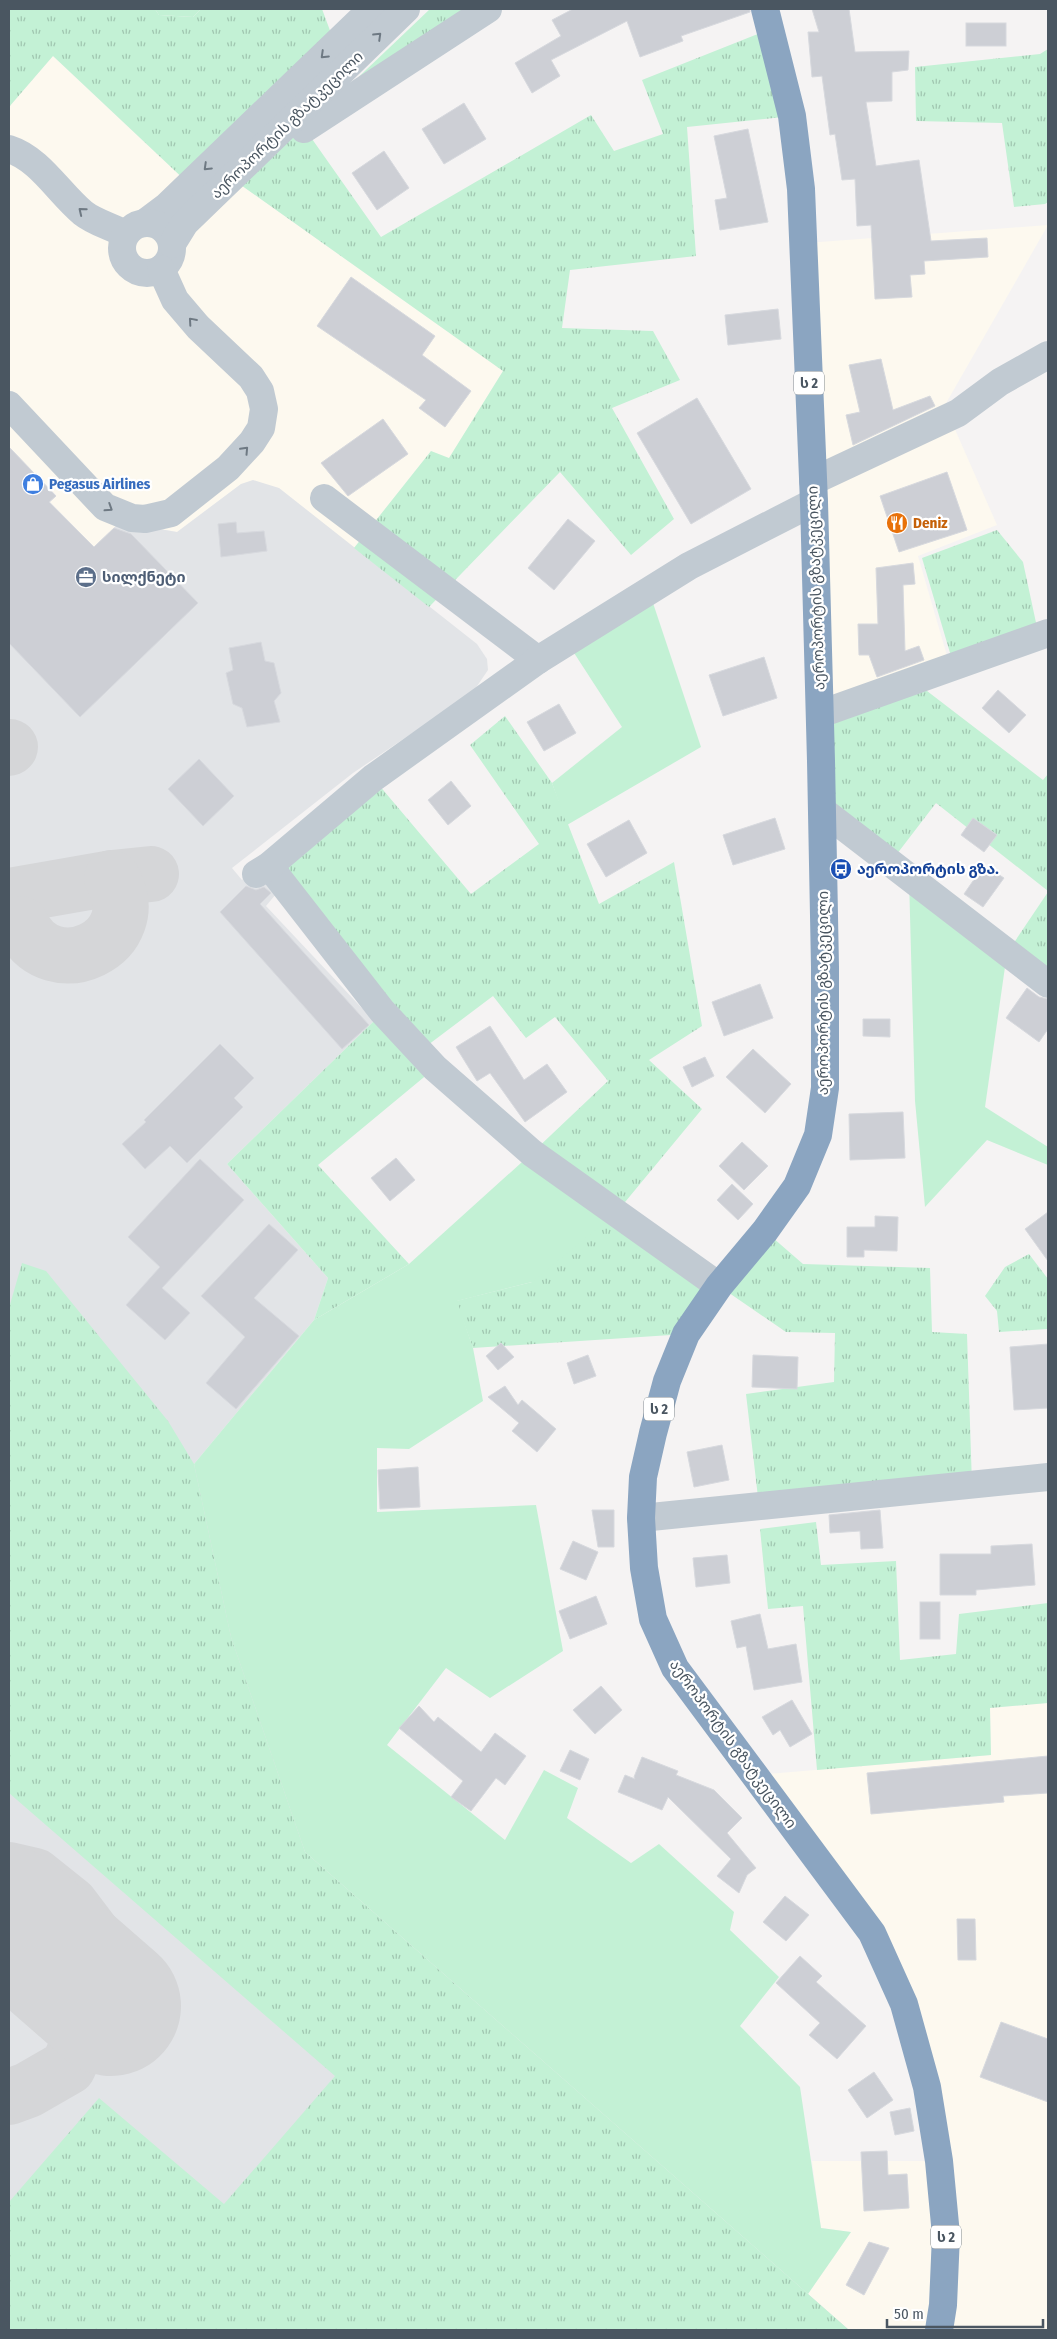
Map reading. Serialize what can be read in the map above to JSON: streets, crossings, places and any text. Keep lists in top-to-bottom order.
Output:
{
  "streets": {
    "highway": ["აეროპორტის გზატკეცილი", "ს 2"]
  },
  "places": {
    "shop": ["Pegasus Airlines"],
    "restaurant": ["Deniz"],
    "office": ["სილქნეტი"],
    "bus stop": ["აეროპორტის გზა."]
  },
  "scale_bar": "50 m"
}
